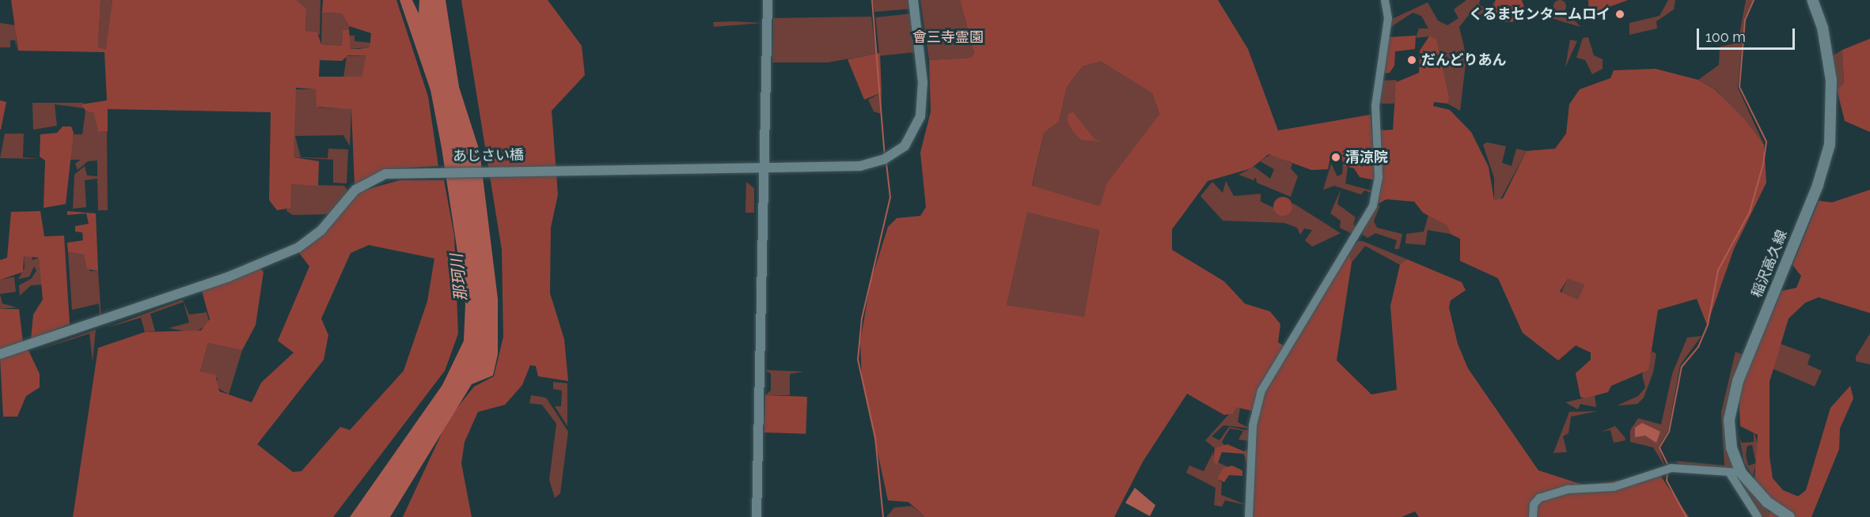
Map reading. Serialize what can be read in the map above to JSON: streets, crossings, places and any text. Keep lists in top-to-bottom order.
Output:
{
  "streets": {
    "main road": ["稲沢高久線"],
    "street": ["あじさい橋"]
  },
  "water": ["那珂川"],
  "parks": ["會三寺霊園"],
  "places": ["くるまセンタームロイ", "だんどりあん", "清涼院"],
  "scale_bar": "100 m"
}
